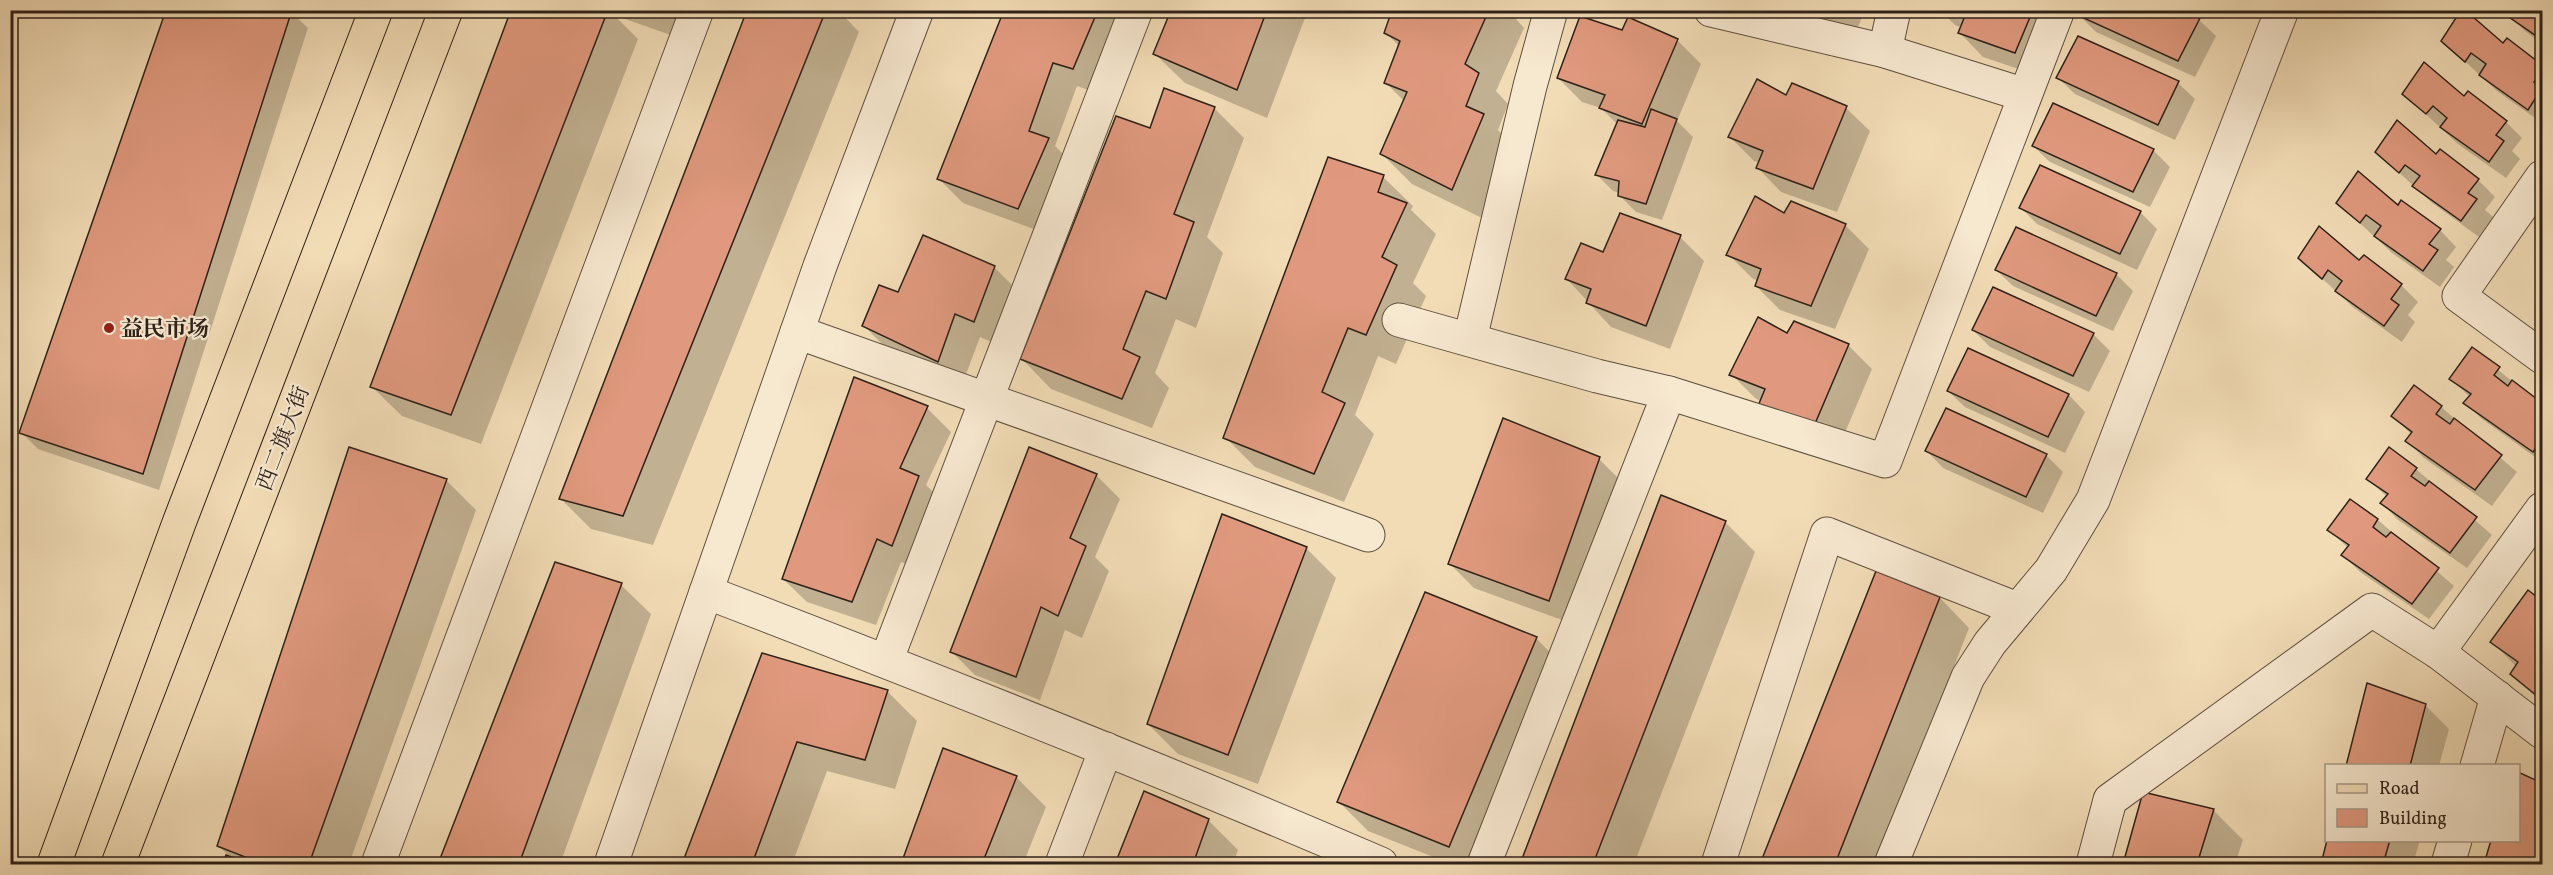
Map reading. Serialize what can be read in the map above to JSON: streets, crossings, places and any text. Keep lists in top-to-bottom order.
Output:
{
  "streets": {
    "main road": ["西二旗大街"]
  },
  "places": ["益民市场"],
  "legend": ["Road", "Building"]
}
